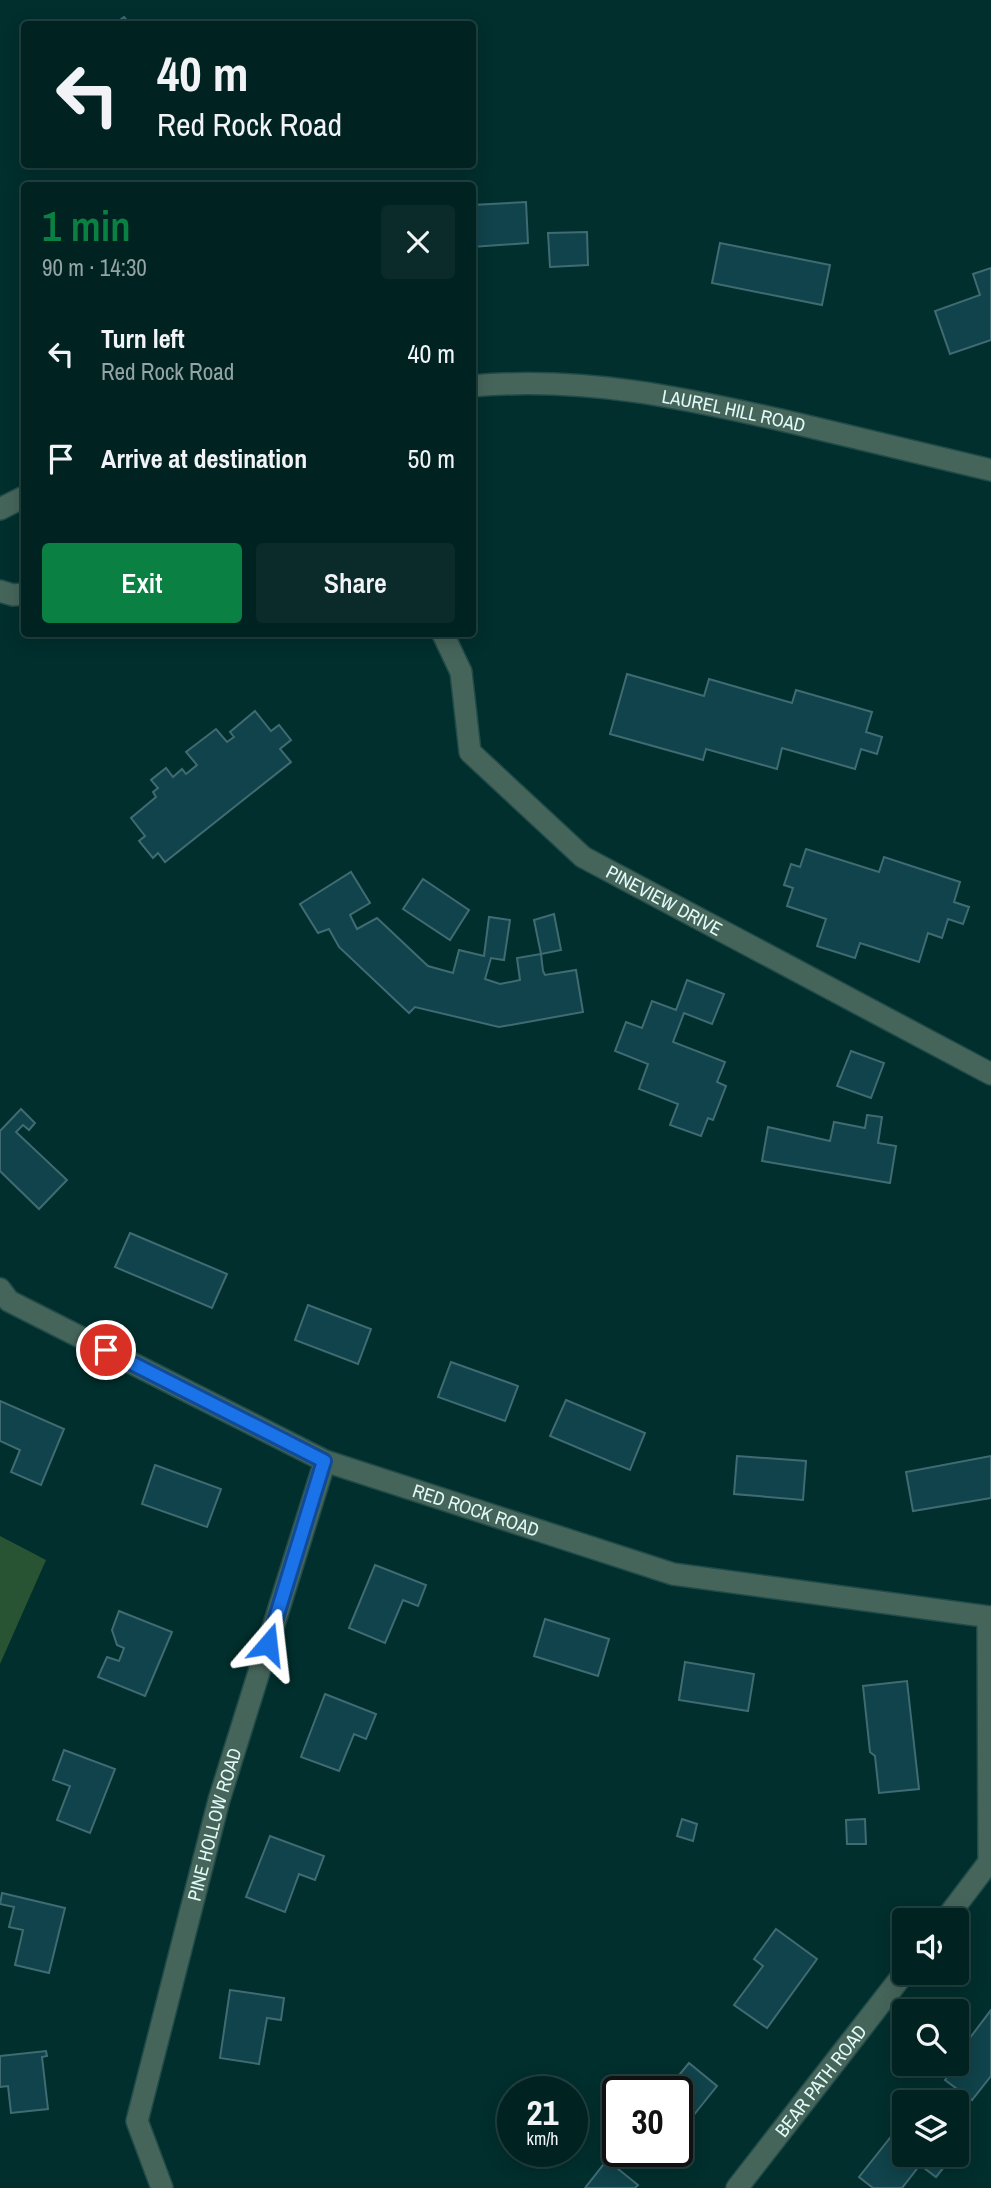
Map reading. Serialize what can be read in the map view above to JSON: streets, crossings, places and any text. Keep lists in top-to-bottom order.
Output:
{
  "streets": {
    "street": [
      "LAUREL HILL ROAD",
      "PINEVIEW DRIVE",
      "RED ROCK ROAD",
      "PINE HOLLOW ROAD",
      "BEAR PATH ROAD"
    ]
  },
  "crossings": [
    ["RED ROCK ROAD", "PINE HOLLOW ROAD"]
  ],
  "page": {
    "turn": ["40 m", "Red Rock Road"],
    "heading": ["1 min", "90 m · 14:30"],
    "list": [
      {
        "name": "Turn left",
        "note": "Red Rock Road",
        "value": "40 m"
      },
      {
        "name": "Arrive at destination",
        "value": "50 m"
      }
    ],
    "buttons": ["Exit", "Share"],
    "speed": "21 km/h",
    "limit": "30"
  }
}
